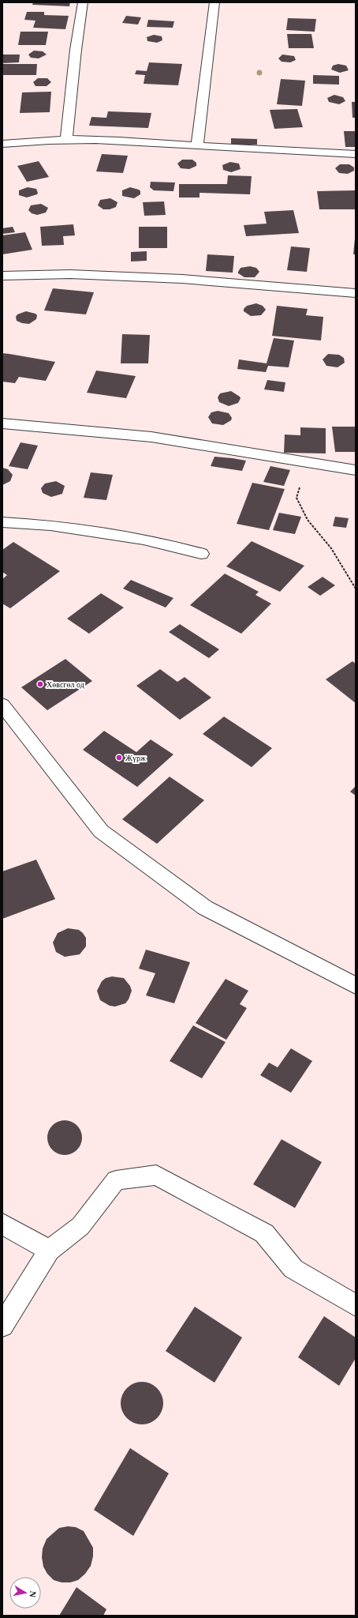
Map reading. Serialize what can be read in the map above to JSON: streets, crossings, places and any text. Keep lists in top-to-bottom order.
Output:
{
  "places": ["Хөвсгөл од", "Жүрж"],
  "north": "right"
}
